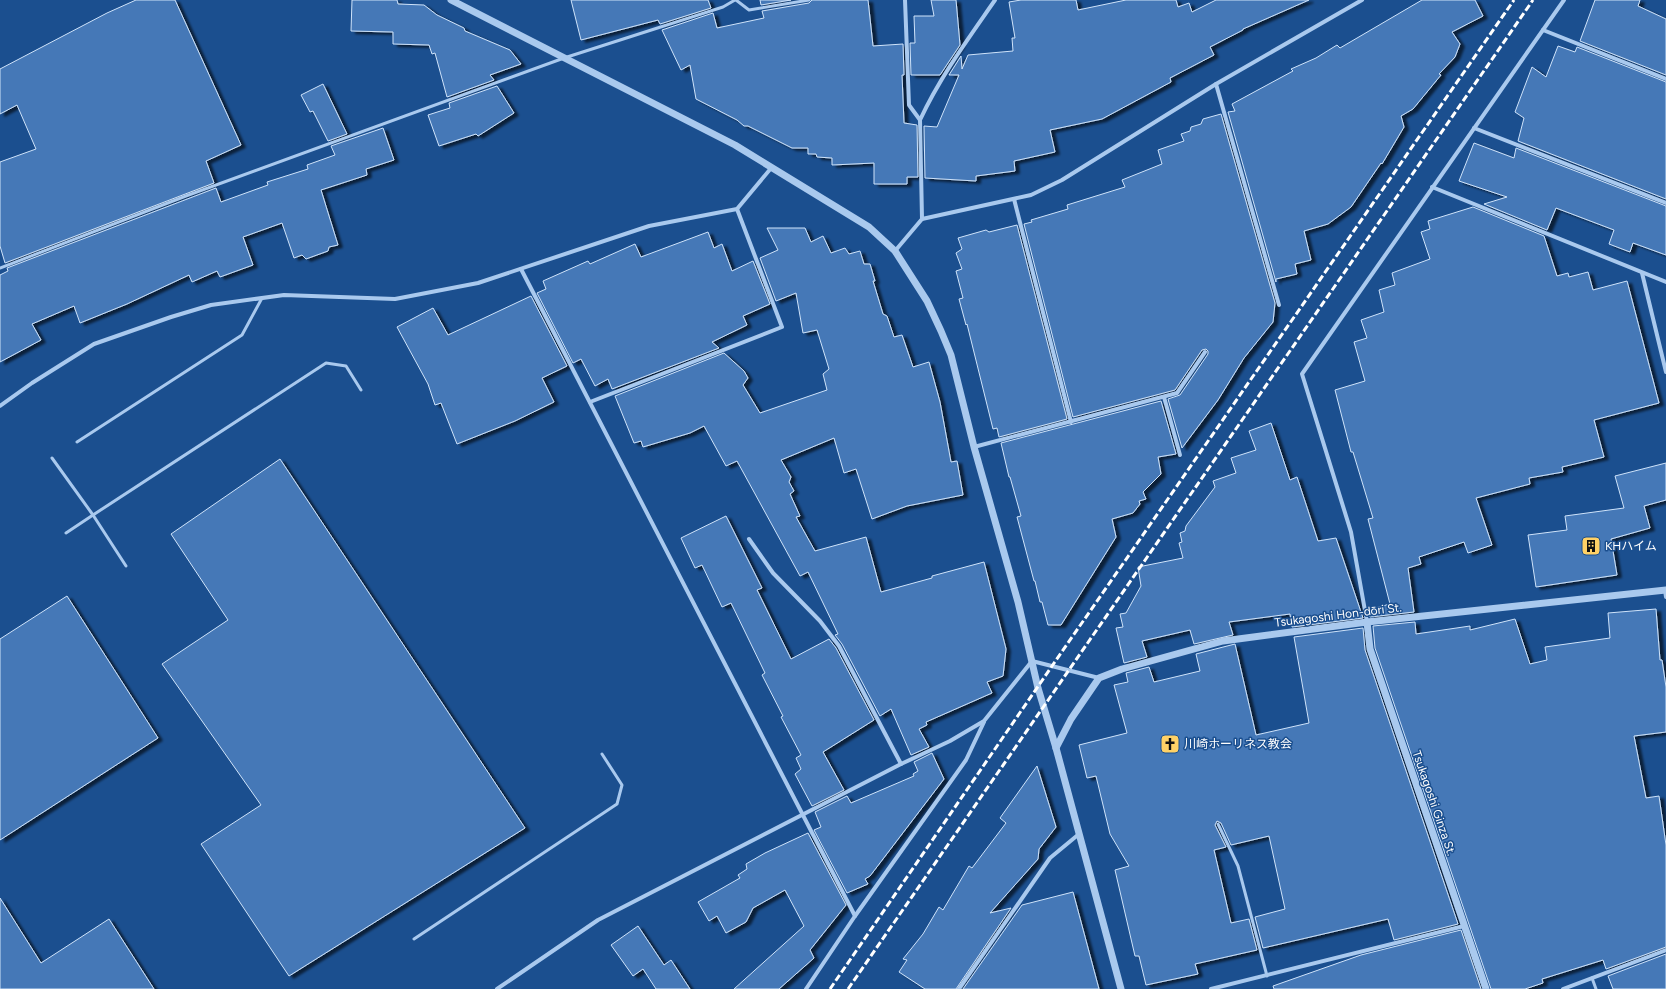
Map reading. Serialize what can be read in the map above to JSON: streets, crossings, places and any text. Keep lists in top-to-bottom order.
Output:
{
  "streets": {
    "street": ["Tsukagoshi Hon-dōri St.", "Tsukagoshi Ginza St."]
  },
  "crossings": [
    ["Tsukagoshi Hon-dōri St.", "Tsukagoshi Ginza St."]
  ],
  "places": {
    "building": ["KHハイム"],
    "church": ["川崎ホーリネス教会"]
  }
}
